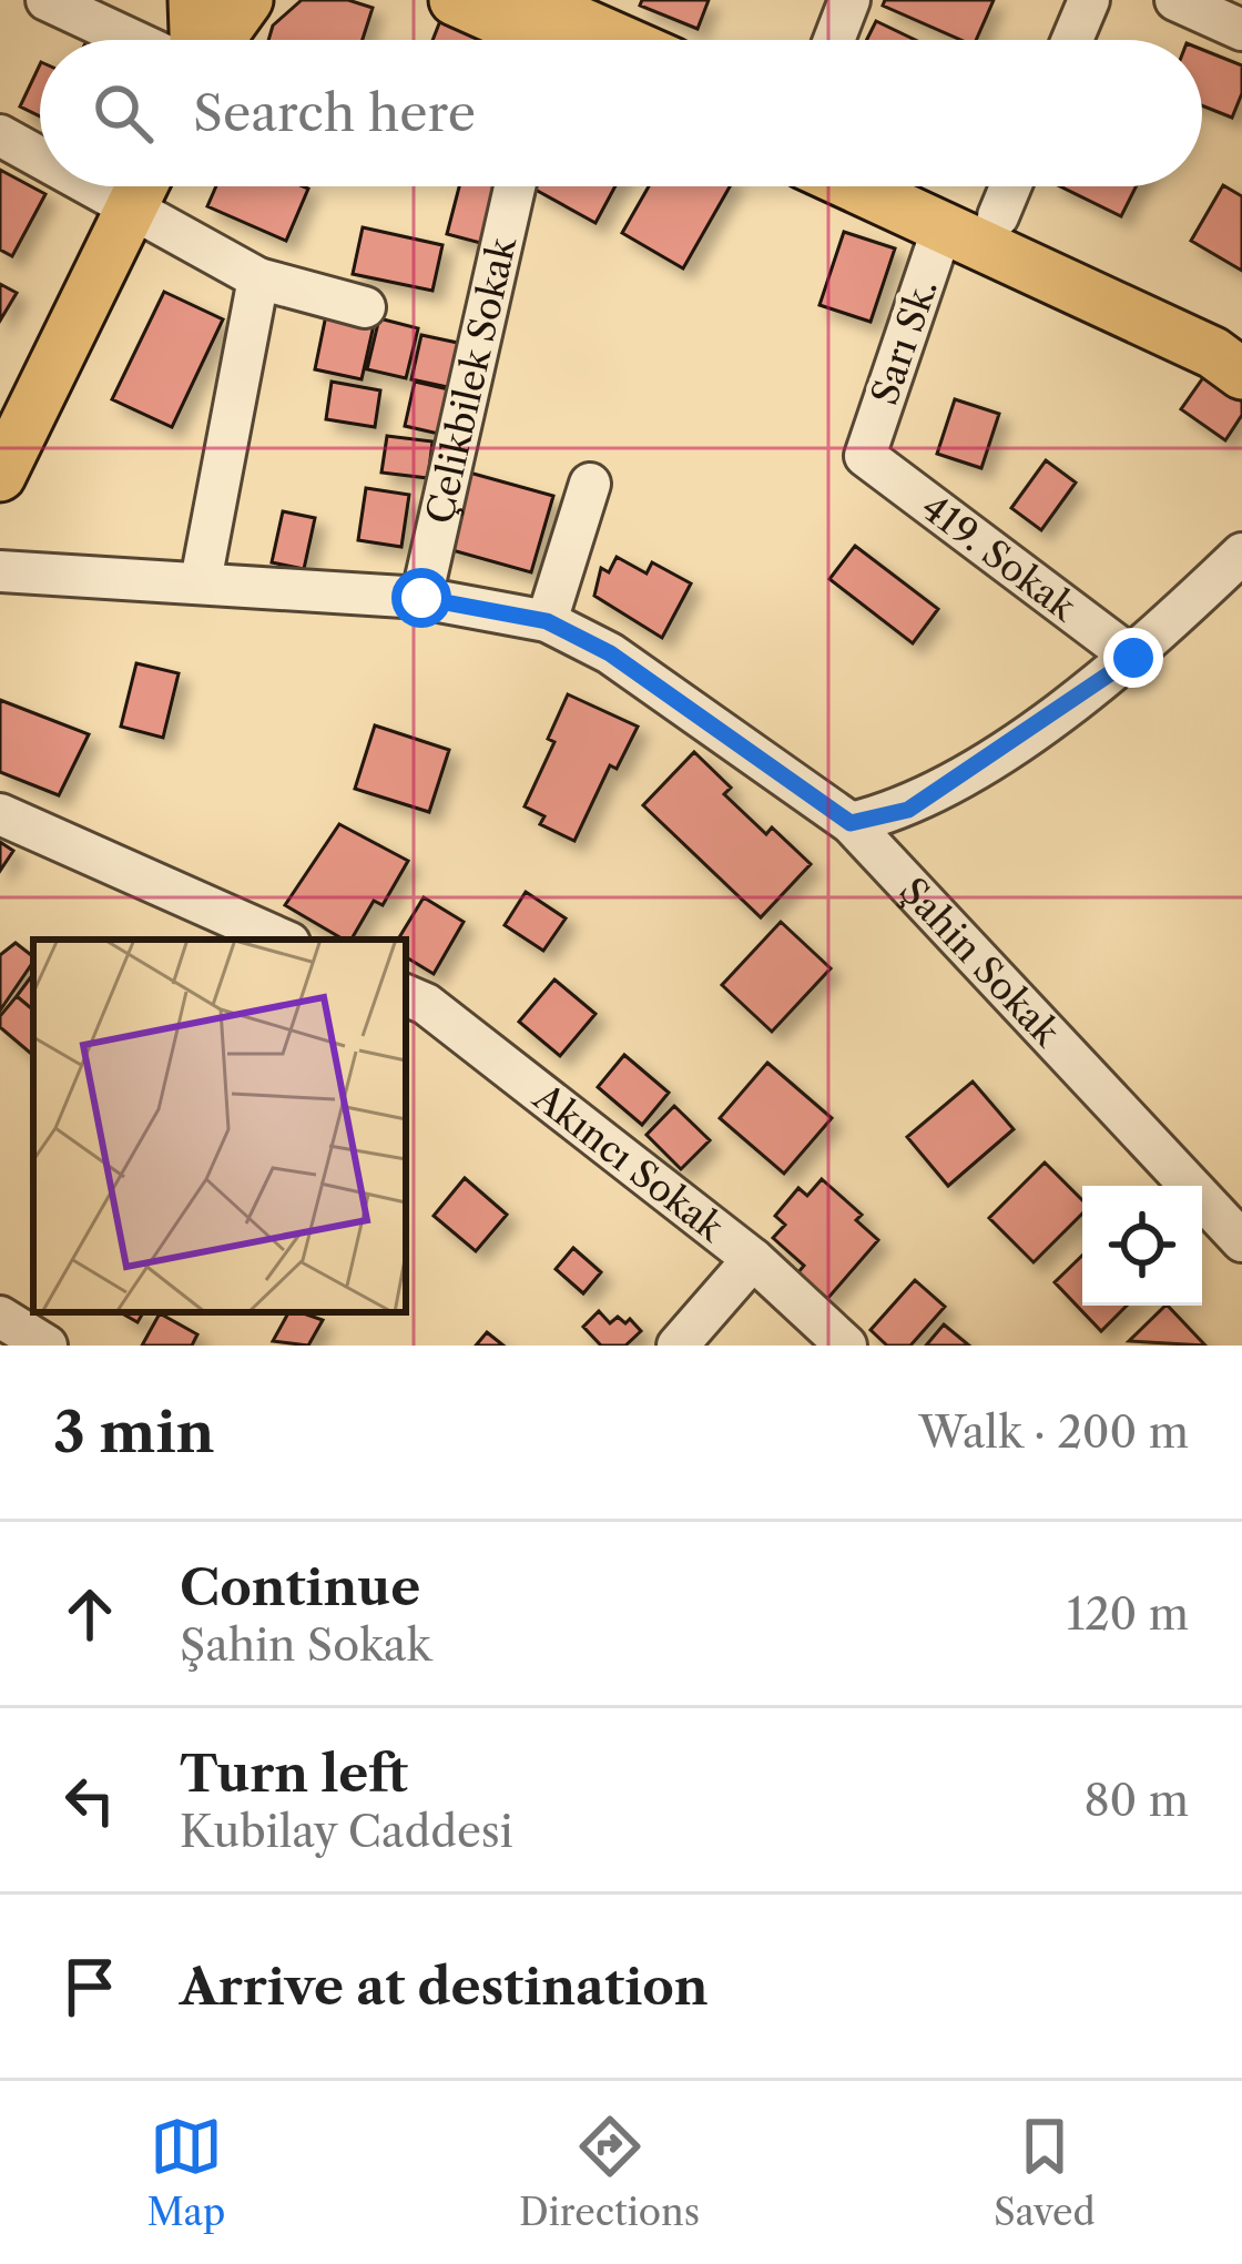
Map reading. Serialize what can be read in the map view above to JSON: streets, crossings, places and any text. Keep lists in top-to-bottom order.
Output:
{
  "streets": {
    "street": [
      "Sarı Sk.",
      "Çelikbilek Sokak",
      "419. Sokak",
      "Şahin Sokak",
      "Akıncı Sokak"
    ]
  },
  "crossings": [
    ["Sarı Sk.", "419. Sokak"],
    ["Çelikbilek Sokak", "Şahin Sokak"]
  ],
  "page": {
    "search": "Search here",
    "heading": ["3 min", "Walk · 200 m"],
    "list": [
      ["Continue", "Şahin Sokak", "120 m"],
      ["Turn left", "Kubilay Caddesi", "80 m"],
      "Arrive at destination"
    ],
    "nav": ["Map", "Directions", "Saved"]
  }
}
